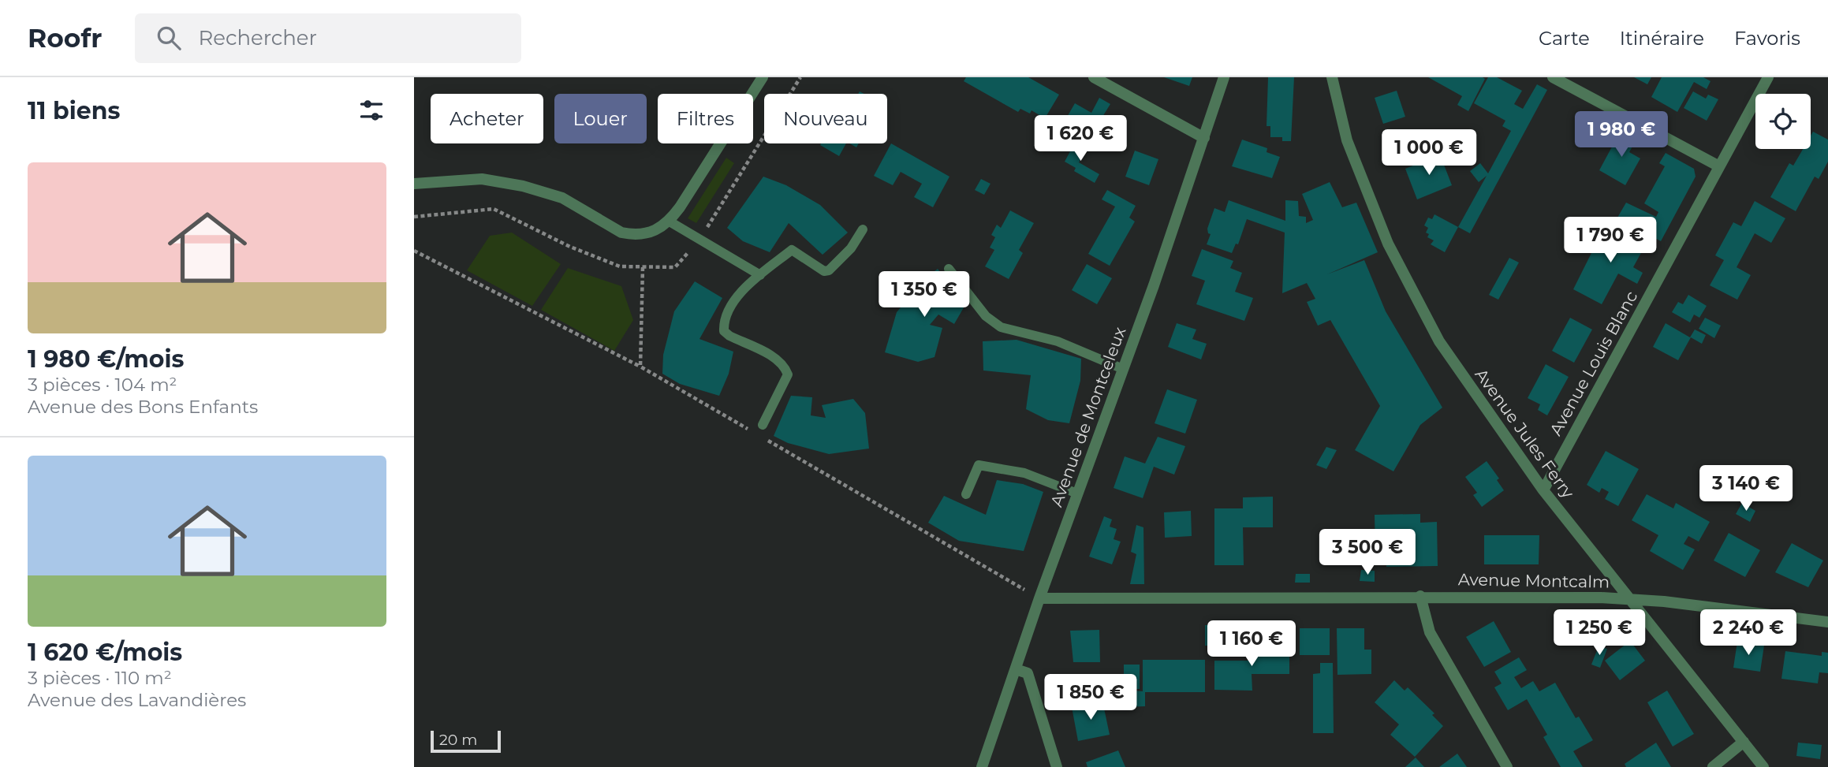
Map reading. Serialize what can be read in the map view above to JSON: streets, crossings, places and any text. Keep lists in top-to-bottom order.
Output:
{
  "streets": {
    "street": [
      "Avenue Louis Blanc",
      "Avenue de Montceleux",
      "Avenue Jules Ferry",
      "Avenue Montcalm"
    ]
  },
  "crossings": [
    ["Avenue Louis Blanc", "Avenue Jules Ferry"],
    ["Avenue de Montceleux", "Avenue Montcalm"],
    ["Avenue Jules Ferry", "Avenue Montcalm"]
  ],
  "scale_bar": "20 m",
  "page": {
    "header": "Roofr",
    "search": "Rechercher",
    "nav": ["Carte", "Itinéraire", "Favoris"],
    "heading": "11 biens",
    "chip": [
      "Acheter",
      "Louer",
      "Filtres",
      "Nouveau"
    ],
    "price": [
      "1 980 €",
      "1 620 €",
      "1 000 €",
      "1 790 €",
      "1 350 €",
      "3 140 €",
      "3 500 €",
      "1 250 €",
      "2 240 €",
      "1 160 €",
      "1 850 €"
    ],
    "list": [
      {
        "name": "1 980 €/mois",
        "note": "3 pièces · 104 m² · Avenue des Bons Enfants"
      },
      {
        "name": "1 620 €/mois",
        "note": "3 pièces · 110 m² · Avenue des Lavandières"
      }
    ],
    "scale": "20 m"
  }
}
